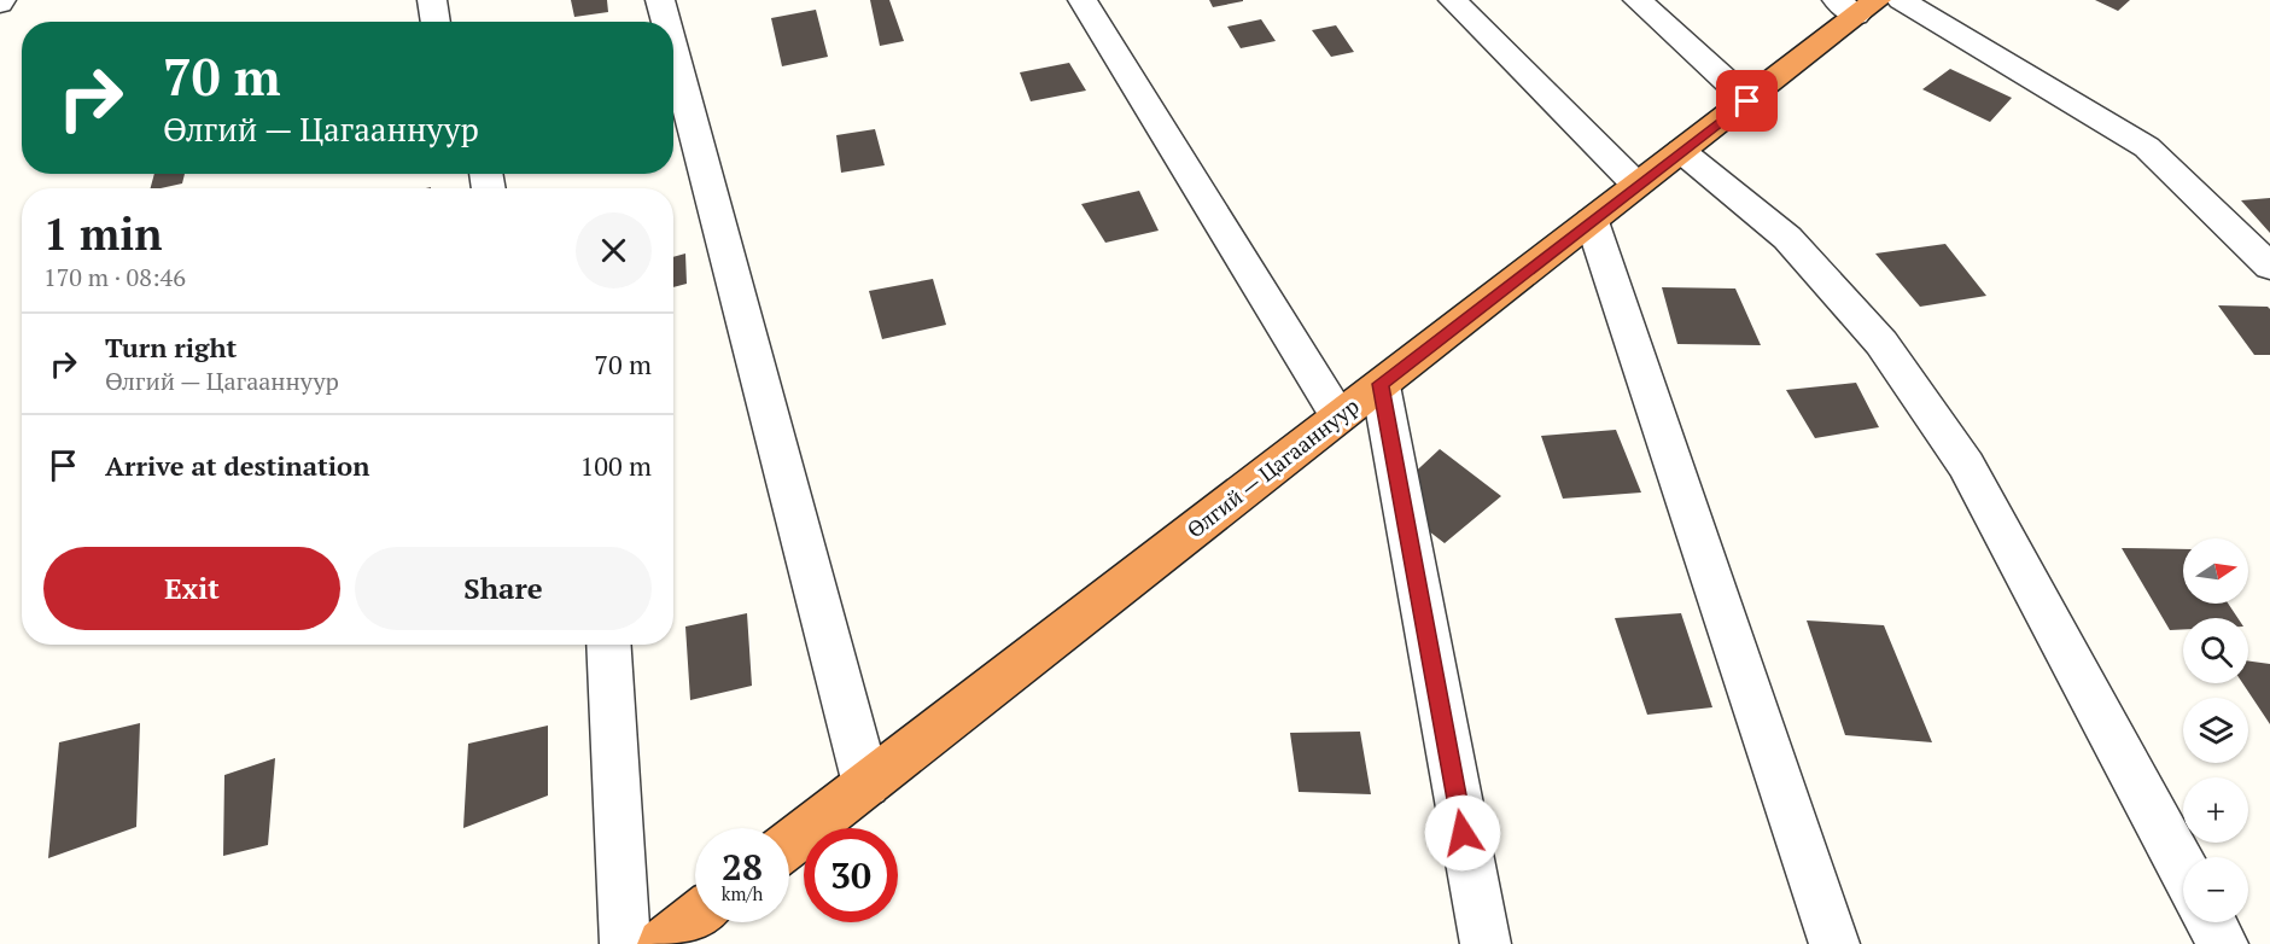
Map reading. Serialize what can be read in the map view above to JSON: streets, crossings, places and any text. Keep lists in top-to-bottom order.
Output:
{
  "streets": {
    "highway": ["Өлгий — Цагааннуур"]
  },
  "north": "right",
  "page": {
    "turn": ["70 m", "Өлгий — Цагааннуур"],
    "heading": ["1 min", "170 m · 08:46"],
    "list": [
      {
        "name": "Turn right",
        "note": "Өлгий — Цагааннуур",
        "value": "70 m"
      },
      {
        "name": "Arrive at destination",
        "value": "100 m"
      }
    ],
    "buttons": ["Exit", "Share"],
    "map_buttons": ["+", "−"],
    "speed": "28 km/h",
    "limit": "30"
  }
}
